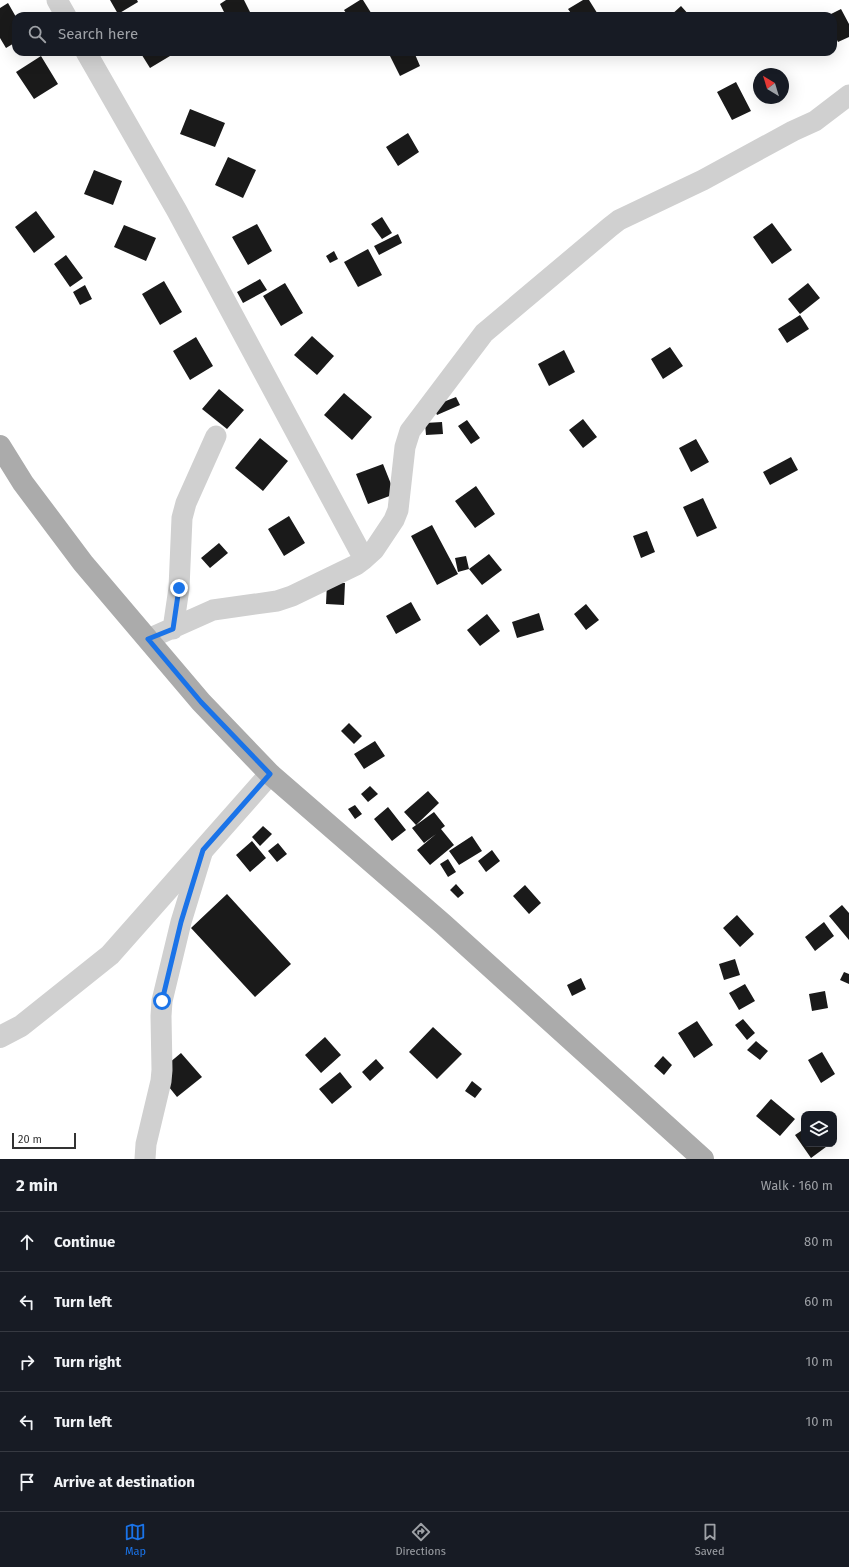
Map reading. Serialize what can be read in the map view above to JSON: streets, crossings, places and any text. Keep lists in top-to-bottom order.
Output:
{
  "scale_bar": "20 m",
  "north": "top left",
  "page": {
    "search": "Search here",
    "scale": "20 m",
    "heading": ["2 min", "Walk · 160 m"],
    "list": [
      ["Continue", "80 m"],
      ["Turn left", "60 m"],
      ["Turn right", "10 m"],
      ["Turn left", "10 m"],
      "Arrive at destination"
    ],
    "nav": ["Map", "Directions", "Saved"]
  }
}
